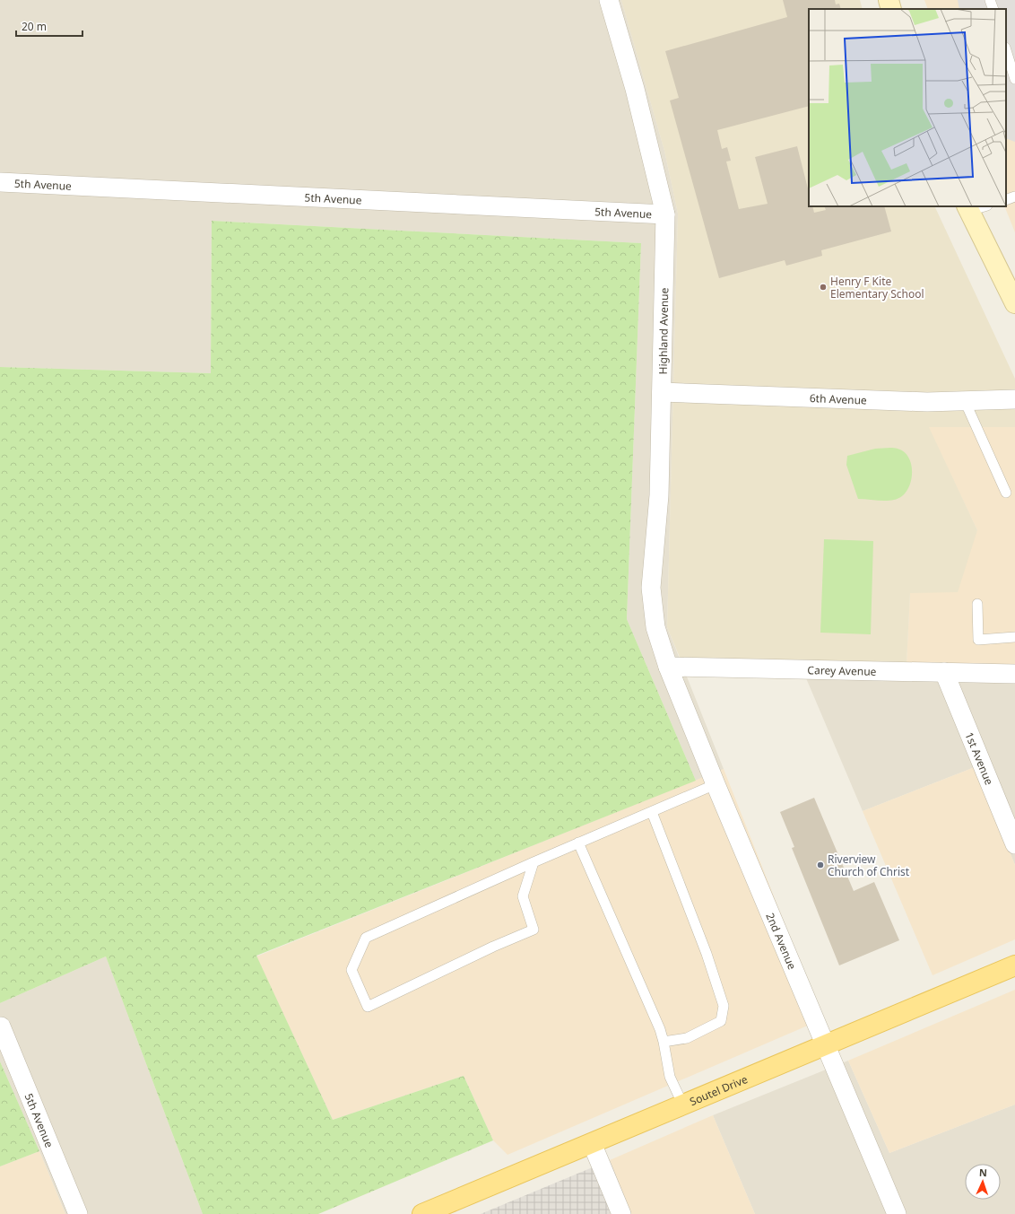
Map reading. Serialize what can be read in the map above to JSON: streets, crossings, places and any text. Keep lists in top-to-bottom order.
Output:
{
  "streets": {
    "main road": ["Soutel Drive"],
    "street": [
      "5th Avenue",
      "Highland Avenue",
      "6th Avenue",
      "Carey Avenue",
      "1st Avenue",
      "2nd Avenue"
    ]
  },
  "crossings": [
    ["5th Avenue", "Highland Avenue"],
    ["Highland Avenue", "6th Avenue"],
    ["Highland Avenue", "Carey Avenue"],
    ["Highland Avenue", "2nd Avenue"],
    ["Carey Avenue", "1st Avenue"],
    ["Carey Avenue", "2nd Avenue"],
    ["2nd Avenue", "Soutel Drive"]
  ],
  "places": ["Henry F Kite Elementary School", "Riverview Church of Christ"],
  "scale_bar": "20 m",
  "north": "top"
}
